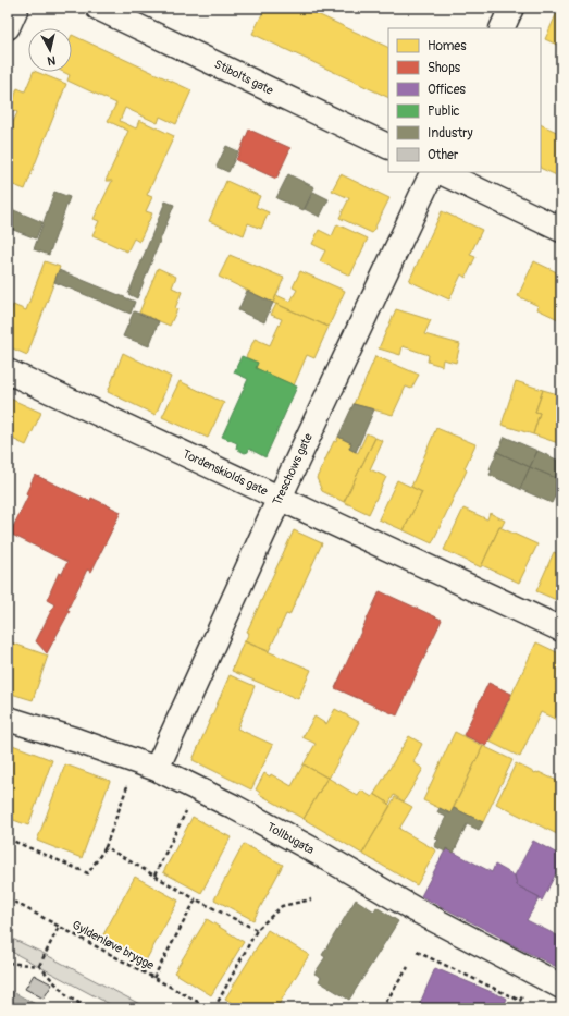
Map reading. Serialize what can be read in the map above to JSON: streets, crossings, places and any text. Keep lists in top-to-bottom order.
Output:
{
  "streets": {
    "main road": [
      "Stibolts gate",
      "Treschows gate",
      "Tordenskiolds gate",
      "Tollbugata"
    ],
    "path": ["Gyldenløve brygge"]
  },
  "crossings": [
    ["Treschows gate", "Tordenskiolds gate"],
    ["Treschows gate", "Tollbugata"]
  ],
  "legend": [
    "Homes",
    "Shops",
    "Offices",
    "Public",
    "Industry",
    "Other"
  ],
  "north": "bottom"
}
